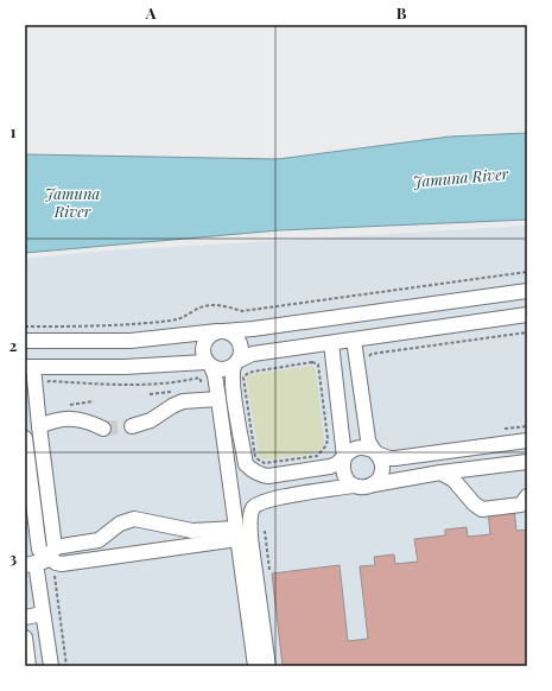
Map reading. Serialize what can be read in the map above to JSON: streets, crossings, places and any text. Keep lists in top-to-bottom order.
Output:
{
  "water": ["Jamuna River"],
  "grid": {
    "columns": ["A", "B"],
    "rows": ["1", "2", "3"]
  }
}
